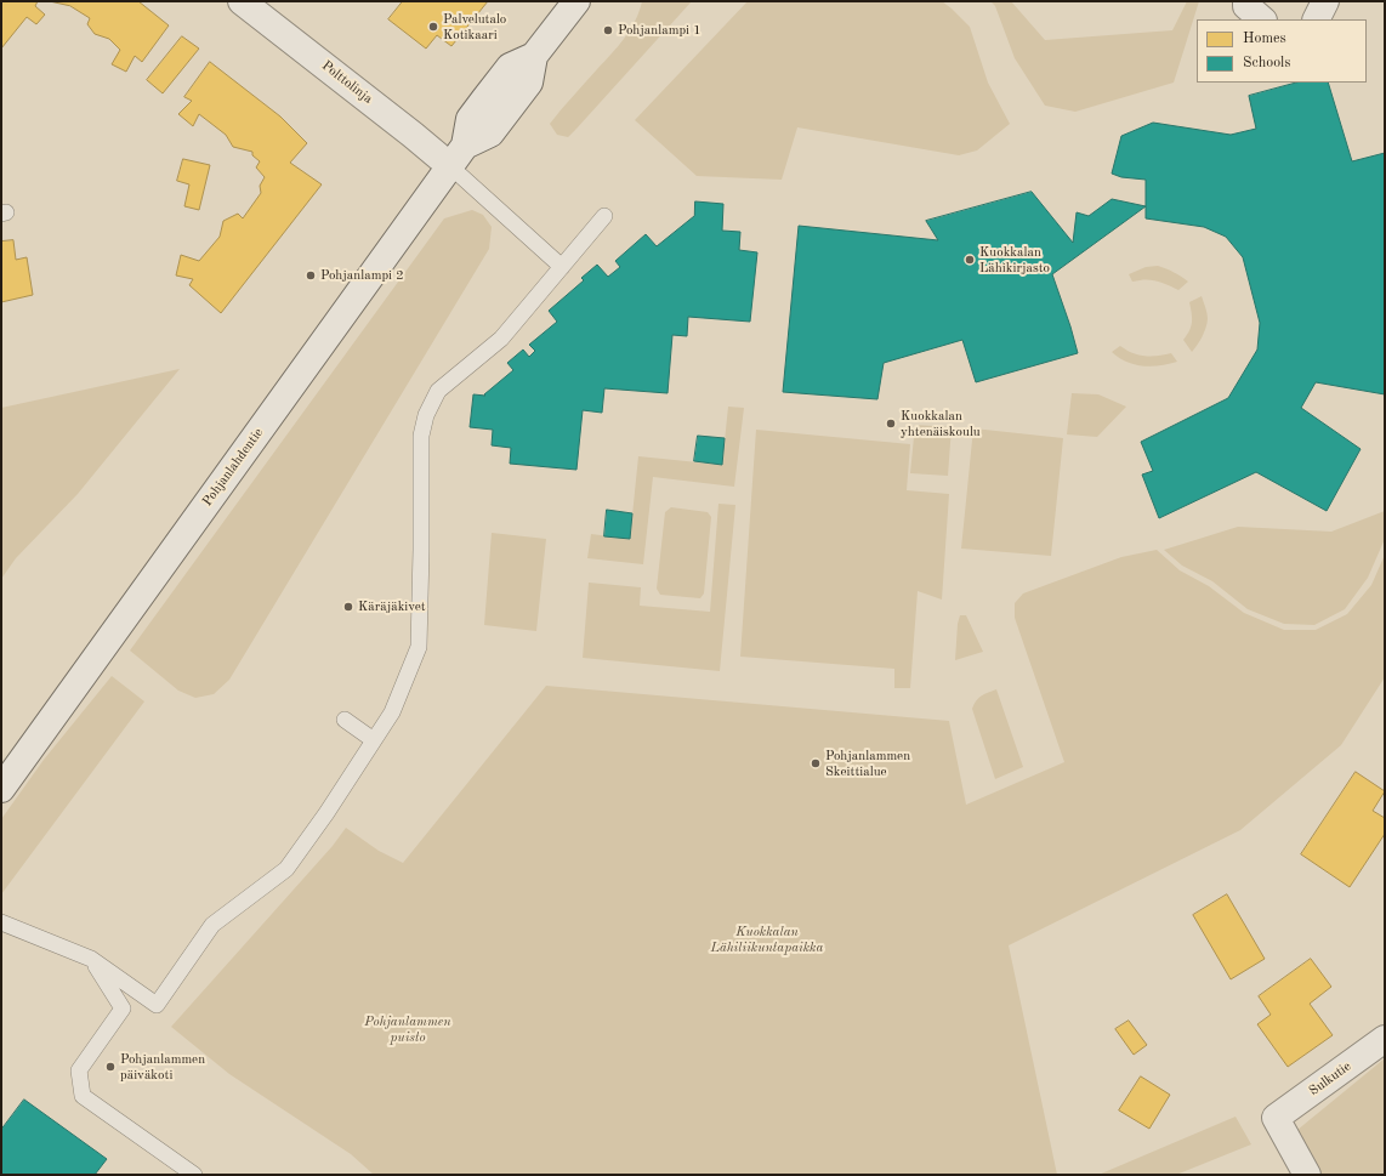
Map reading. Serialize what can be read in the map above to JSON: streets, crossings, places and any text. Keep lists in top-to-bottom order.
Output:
{
  "streets": {
    "main road": ["Polttolinja", "Pohjanlahdentie", "Sulkutie"]
  },
  "crossings": [
    ["Polttolinja", "Pohjanlahdentie"]
  ],
  "parks": ["Kuokkalan Lähiliikuntapaikka", "Pohjanlammen puisto"],
  "places": [
    "Palvelutalo Kotikaari",
    "Pohjanlampi 1",
    "Kuokkalan Lähikirjasto",
    "Pohjanlampi 2",
    "Kuokkalan yhtenäiskoulu",
    "Käräjäkivet",
    "Pohjanlammen Skeittialue",
    "Pohjanlammen päiväkoti"
  ],
  "legend": ["Homes", "Schools"]
}
